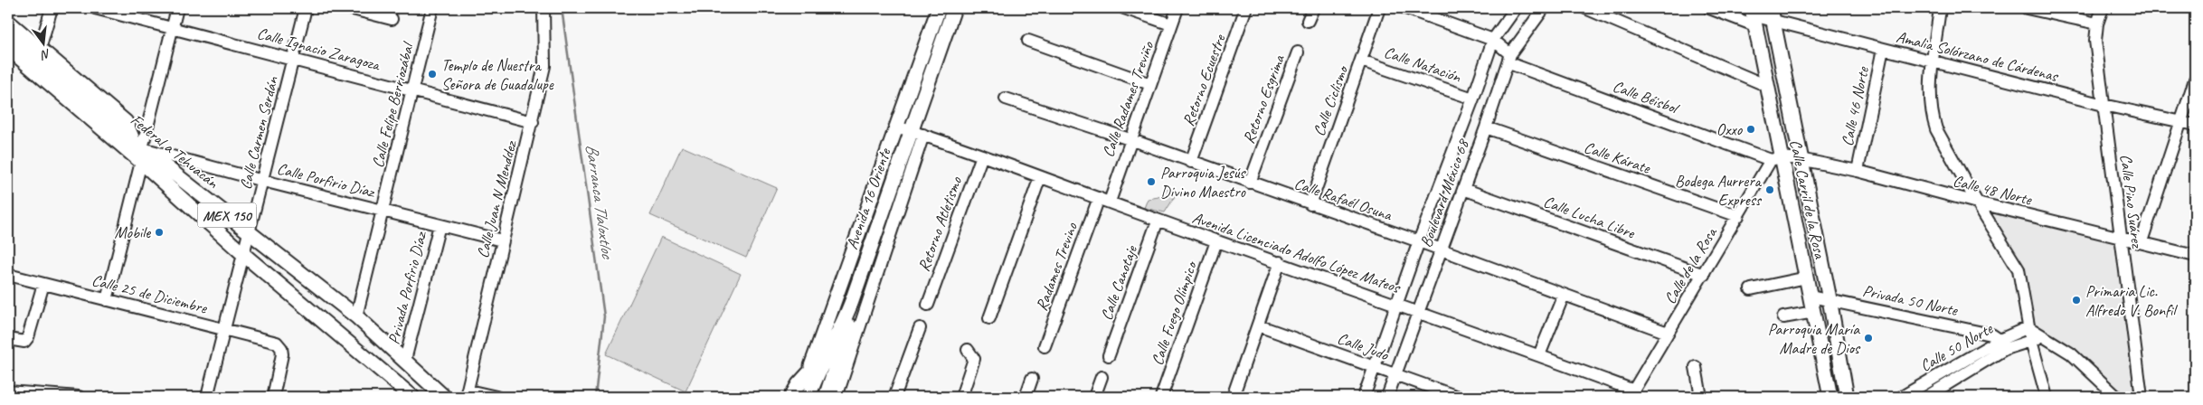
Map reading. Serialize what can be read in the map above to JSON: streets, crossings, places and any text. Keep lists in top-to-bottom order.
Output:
{
  "streets": {
    "main road": [
      "Federal a Tehuacán",
      "Avenida 16 Oriente",
      "Calle Carril de la Rosa",
      "MEX 150"
    ],
    "street": [
      "Calle Ignacio Zaragoza",
      "Amalia Solórzano de Cárdenas",
      "Calle Natación",
      "Retorno Ecuestre",
      "Calle Béisbol",
      "Calle Radames Treviño",
      "Retorno Esgrima",
      "Calle Ciclismo",
      "Calle Felipe Berriozábal",
      "Calle 46 Norte",
      "Calle Carmen Serdán",
      "Calle Kárate",
      "Calle Porfirio Díaz",
      "Calle 48 Norte",
      "Boulevard México 68",
      "Calle Rafaél Osuna",
      "Calle Juan N Menddez",
      "Calle Pino Suárez",
      "Calle Lucha Libre",
      "Retorno Atletismo",
      "Avenida Licenciado Adolfo López Mateos",
      "Calle de la Rosa",
      "Radames Trevino",
      "Calle Canotaje",
      "Privada Porfirio Díaz",
      "Calle 25 de Diciembre",
      "Privada 50 Norte",
      "Calle Fuego Olímpico",
      "Calle Judo",
      "Calle 50 Norte"
    ]
  },
  "crossings": [
    ["Calle Ignacio Zaragoza", "Calle Felipe Berriozábal"],
    ["Calle Ignacio Zaragoza", "Calle Carmen Serdán"],
    ["Calle Ignacio Zaragoza", "Calle Juan N Menddez"],
    ["Amalia Solórzano de Cárdenas", "Calle 46 Norte"],
    ["Amalia Solórzano de Cárdenas", "Calle Carril de la Rosa"],
    ["Amalia Solórzano de Cárdenas", "Calle Pino Suárez"],
    ["Calle Natación", "Calle Ciclismo"],
    ["Calle Natación", "Boulevard México 68"],
    ["Retorno Ecuestre", "Calle Rafaél Osuna"],
    ["Calle Béisbol", "Calle 48 Norte"],
    ["Calle Béisbol", "Boulevard México 68"],
    ["Calle Béisbol", "Calle Carril de la Rosa"],
    ["Calle Béisbol", "Calle de la Rosa"],
    ["Calle Radames Treviño", "Calle Rafaél Osuna"],
    ["Calle Radames Treviño", "Avenida Licenciado Adolfo López Mateos"],
    ["Calle Radames Treviño", "Radames Trevino"],
    ["Retorno Esgrima", "Calle Rafaél Osuna"],
    ["Calle Ciclismo", "Calle Rafaél Osuna"],
    ["Calle Felipe Berriozábal", "Federal a Tehuacán"],
    ["Calle Felipe Berriozábal", "Calle Porfirio Díaz"],
    ["Calle 46 Norte", "Calle 48 Norte"],
    ["Calle Carmen Serdán", "Federal a Tehuacán"],
    ["Calle Carmen Serdán", "Calle Porfirio Díaz"],
    ["Calle Carmen Serdán", "Calle 25 de Diciembre"],
    ["Federal a Tehuacán", "Calle Porfirio Díaz"],
    ["Federal a Tehuacán", "Privada Porfirio Díaz"],
    ["Calle Kárate", "Boulevard México 68"],
    ["Calle Kárate", "Calle de la Rosa"],
    ["Calle Porfirio Díaz", "Calle Juan N Menddez"],
    ["Calle Porfirio Díaz", "Privada Porfirio Díaz"],
    ["Calle 48 Norte", "Calle Carril de la Rosa"],
    ["Calle 48 Norte", "Calle Pino Suárez"],
    ["Calle 48 Norte", "Calle de la Rosa"],
    ["Boulevard México 68", "Calle Rafaél Osuna"],
    ["Boulevard México 68", "Calle Lucha Libre"],
    ["Boulevard México 68", "Avenida Licenciado Adolfo López Mateos"],
    ["Boulevard México 68", "Calle Judo"],
    ["Avenida 16 Oriente", "Avenida Licenciado Adolfo López Mateos"],
    ["Calle Rafaél Osuna", "Calle de la Rosa"],
    ["Calle Carril de la Rosa", "Calle de la Rosa"],
    ["Calle Carril de la Rosa", "Privada 50 Norte"],
    ["Calle Lucha Libre", "Calle de la Rosa"],
    ["Retorno Atletismo", "Avenida Licenciado Adolfo López Mateos"],
    ["Avenida Licenciado Adolfo López Mateos", "Calle de la Rosa"],
    ["Avenida Licenciado Adolfo López Mateos", "Radames Trevino"],
    ["Avenida Licenciado Adolfo López Mateos", "Calle Canotaje"],
    ["Avenida Licenciado Adolfo López Mateos", "Calle Fuego Olímpico"],
    ["Privada 50 Norte", "Calle 50 Norte"]
  ],
  "water": ["Barranca Tlaloxtloc"],
  "places": [
    "Templo de Nuestra Señora de Guadalupe",
    "Oxxo",
    "Parroquia Jesús Divino Maestro",
    "Bodega Aurrera Express",
    "Mobile",
    "Primaria Lic. Alfredo V. Bonfil",
    "Parroquia María Madre de Dios"
  ],
  "north": "bottom"
}
